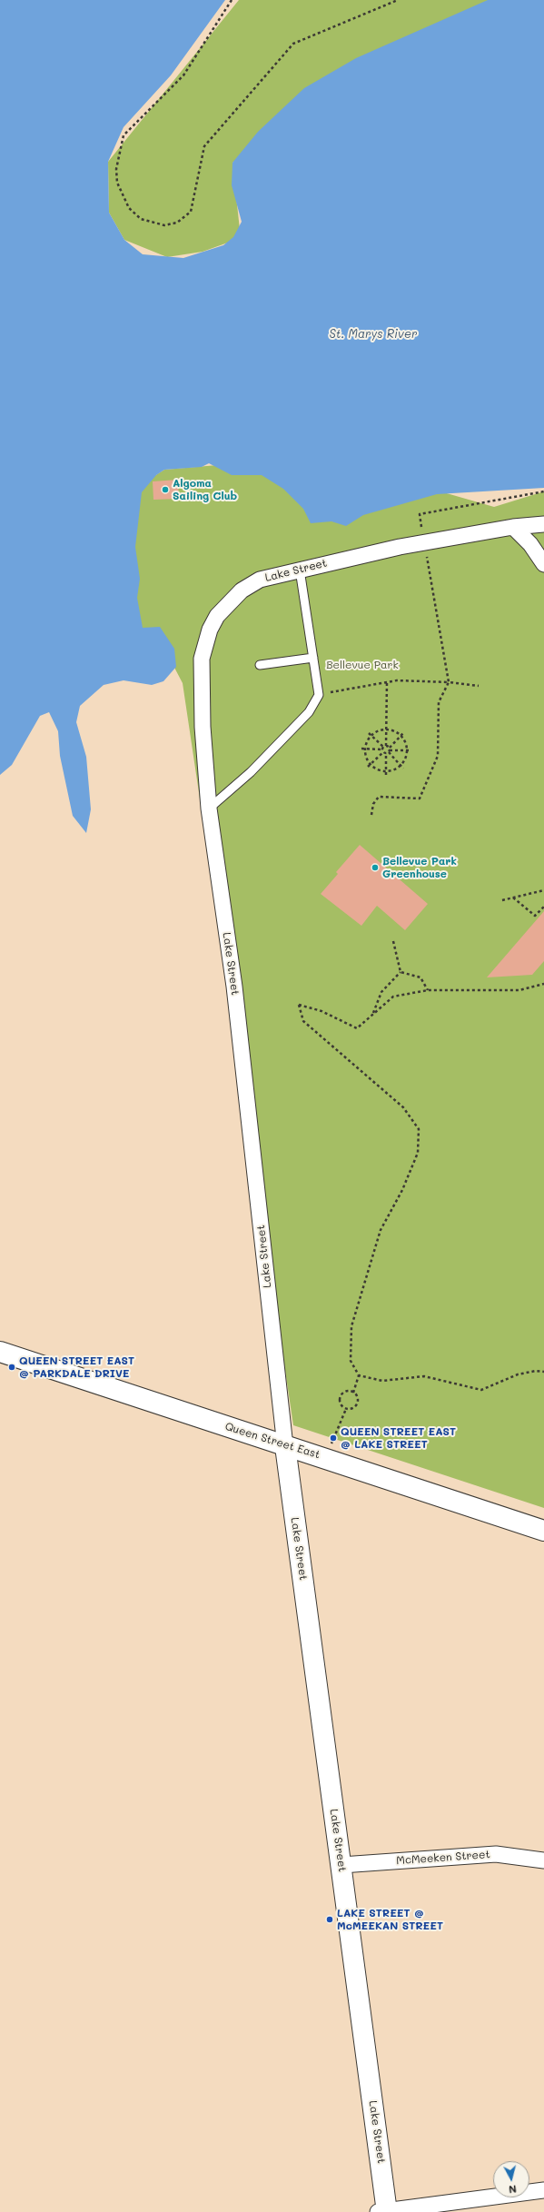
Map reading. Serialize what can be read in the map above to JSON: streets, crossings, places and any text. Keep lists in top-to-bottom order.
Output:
{
  "streets": {
    "street": ["Lake Street", "Queen Street East", "McMeeken Street"]
  },
  "crossings": [
    ["Lake Street", "Queen Street East"],
    ["Lake Street", "McMeeken Street"]
  ],
  "water": ["St. Marys River"],
  "parks": ["Bellevue Park"],
  "places": [
    "Algoma Sailing Club",
    "Bellevue Park Greenhouse",
    "QUEEN STREET EAST @ PARKDALE DRIVE",
    "QUEEN STREET EAST @ LAKE STREET",
    "LAKE STREET @ McMEEKAN STREET"
  ],
  "north": "bottom"
}
